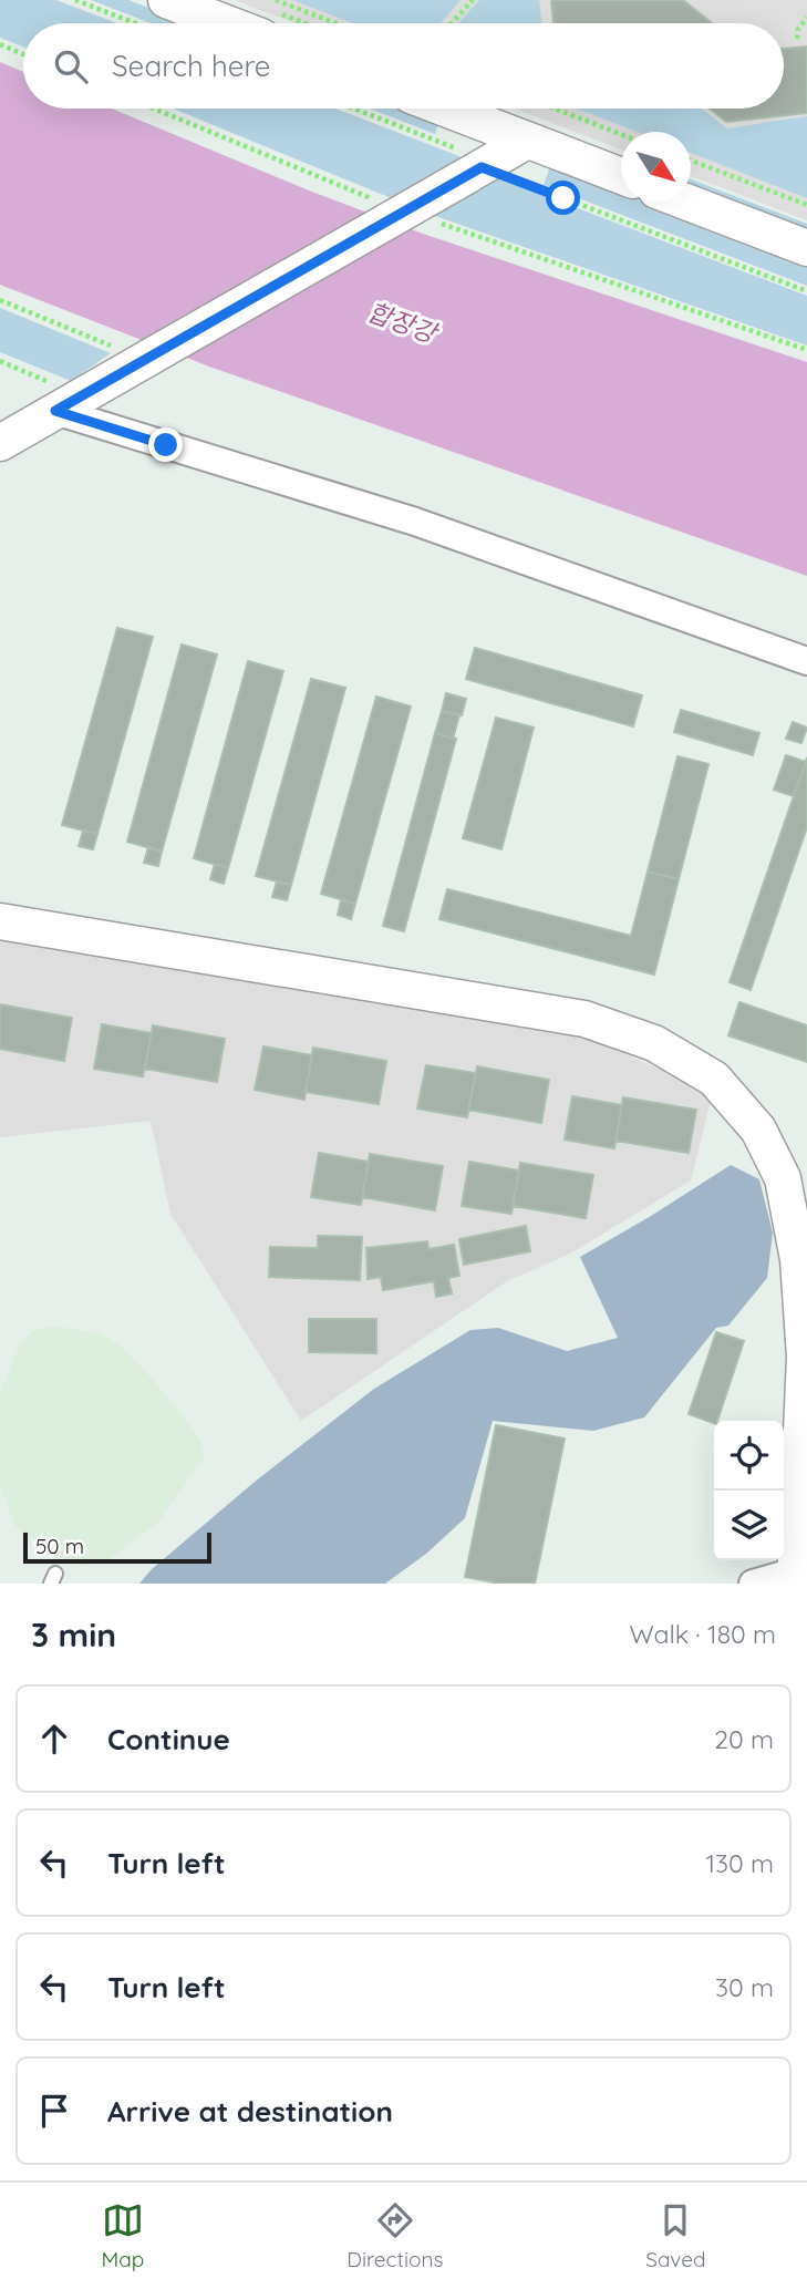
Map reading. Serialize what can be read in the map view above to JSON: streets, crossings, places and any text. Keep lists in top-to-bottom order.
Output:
{
  "water": ["합장강"],
  "scale_bar": "50 m",
  "north": "bottom right",
  "page": {
    "search": "Search here",
    "scale": "50 m",
    "heading": ["3 min", "Walk · 180 m"],
    "list": [
      ["Continue", "20 m"],
      ["Turn left", "130 m"],
      ["Turn left", "30 m"],
      "Arrive at destination"
    ],
    "nav": ["Map", "Directions", "Saved"]
  }
}
